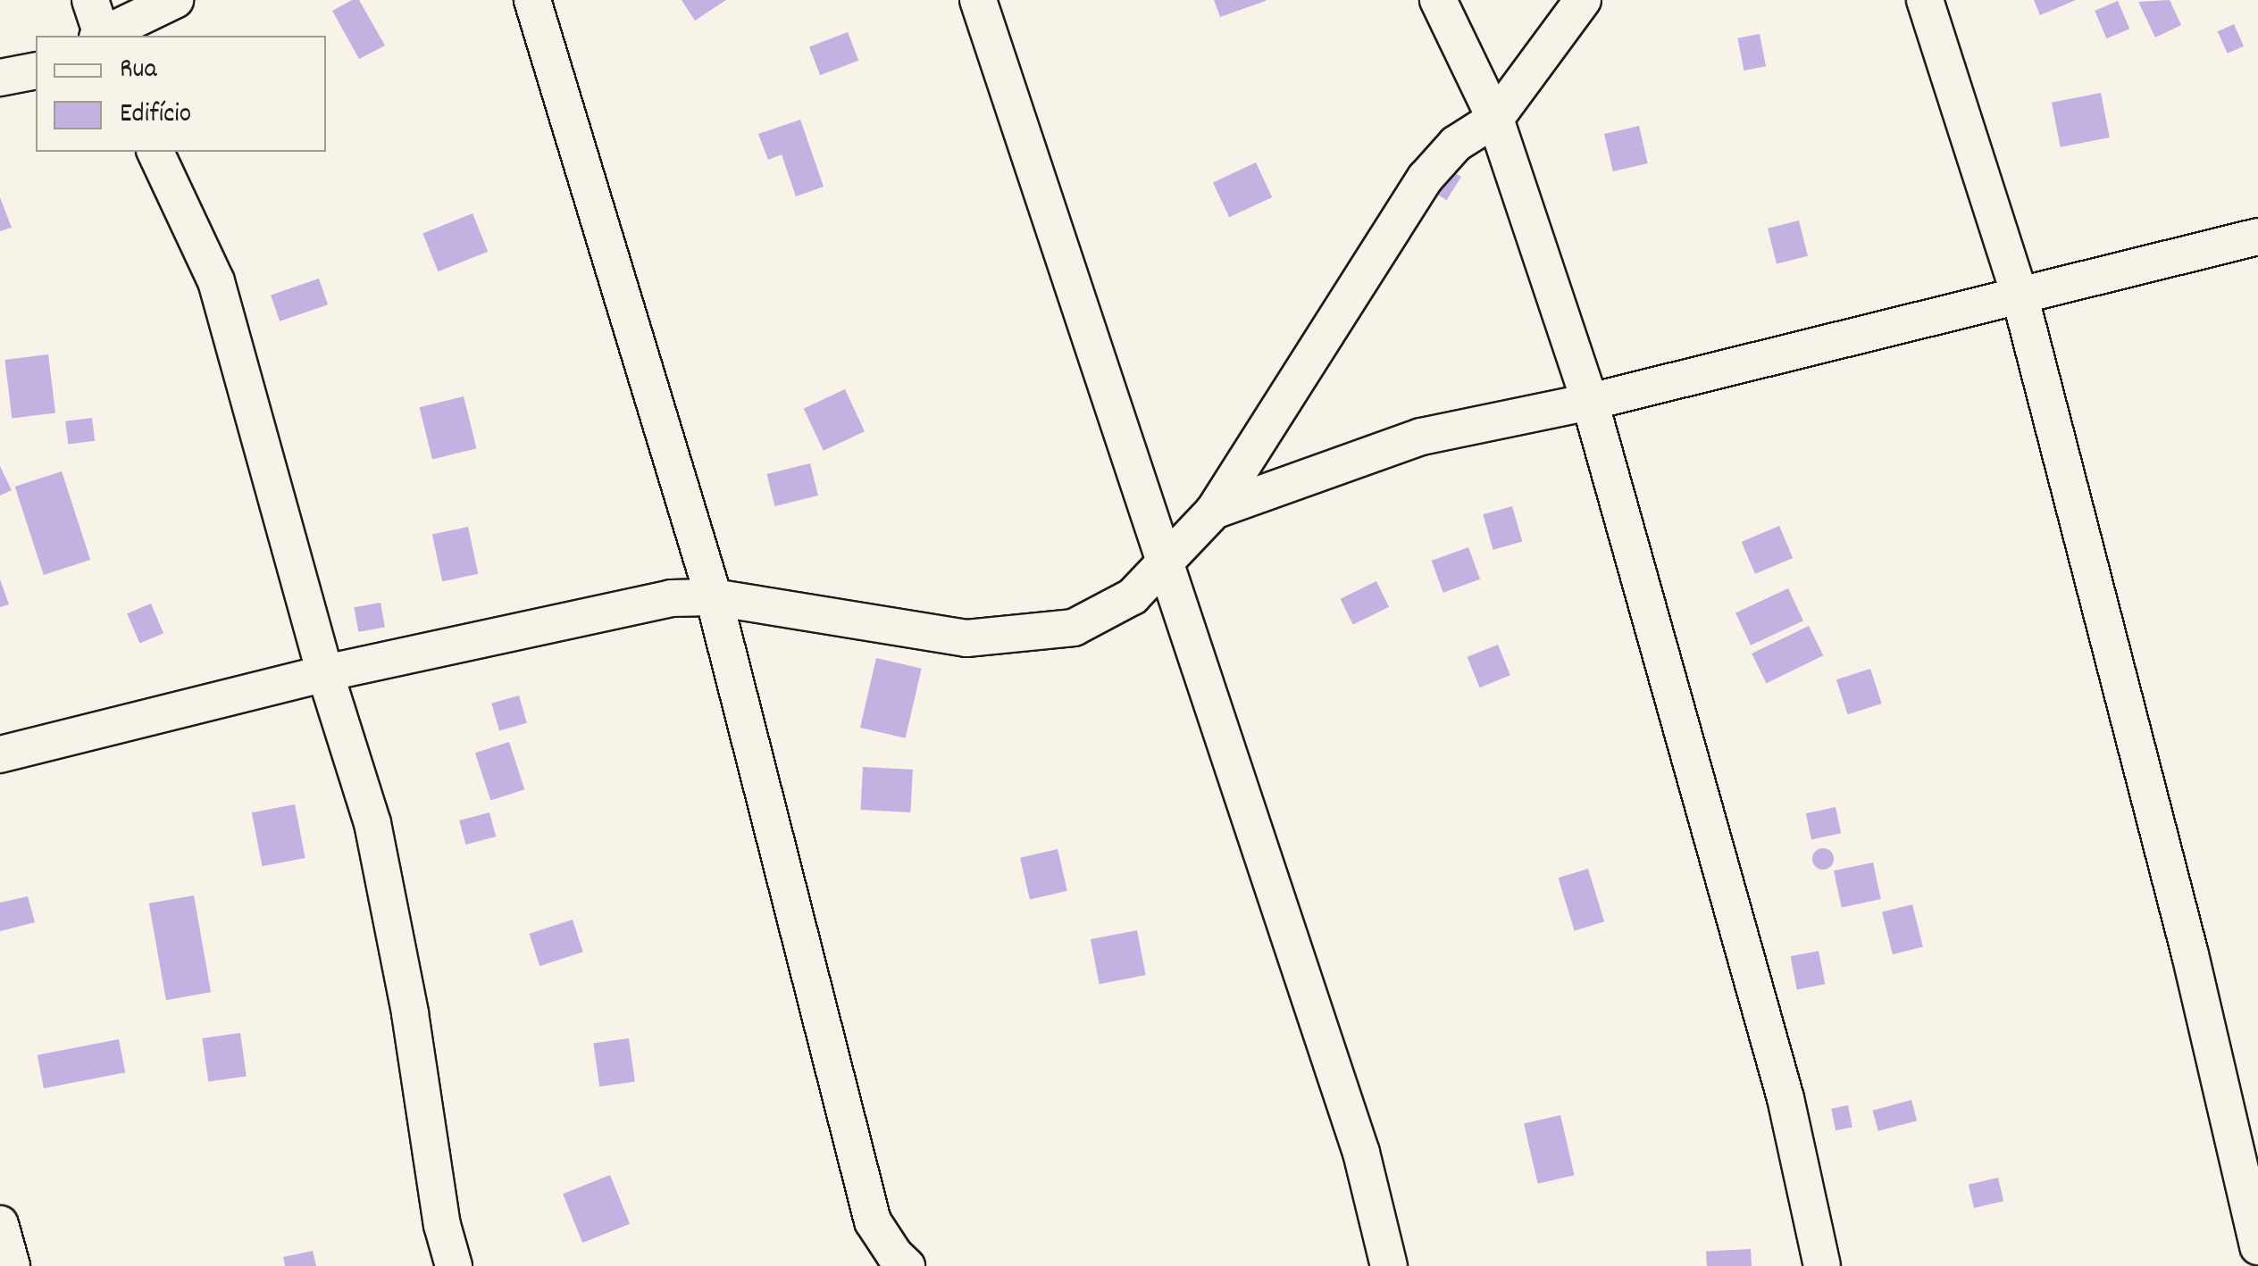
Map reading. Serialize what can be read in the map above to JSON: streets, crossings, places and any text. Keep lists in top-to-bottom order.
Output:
{
  "legend": ["Rua", "Edifício"]
}
